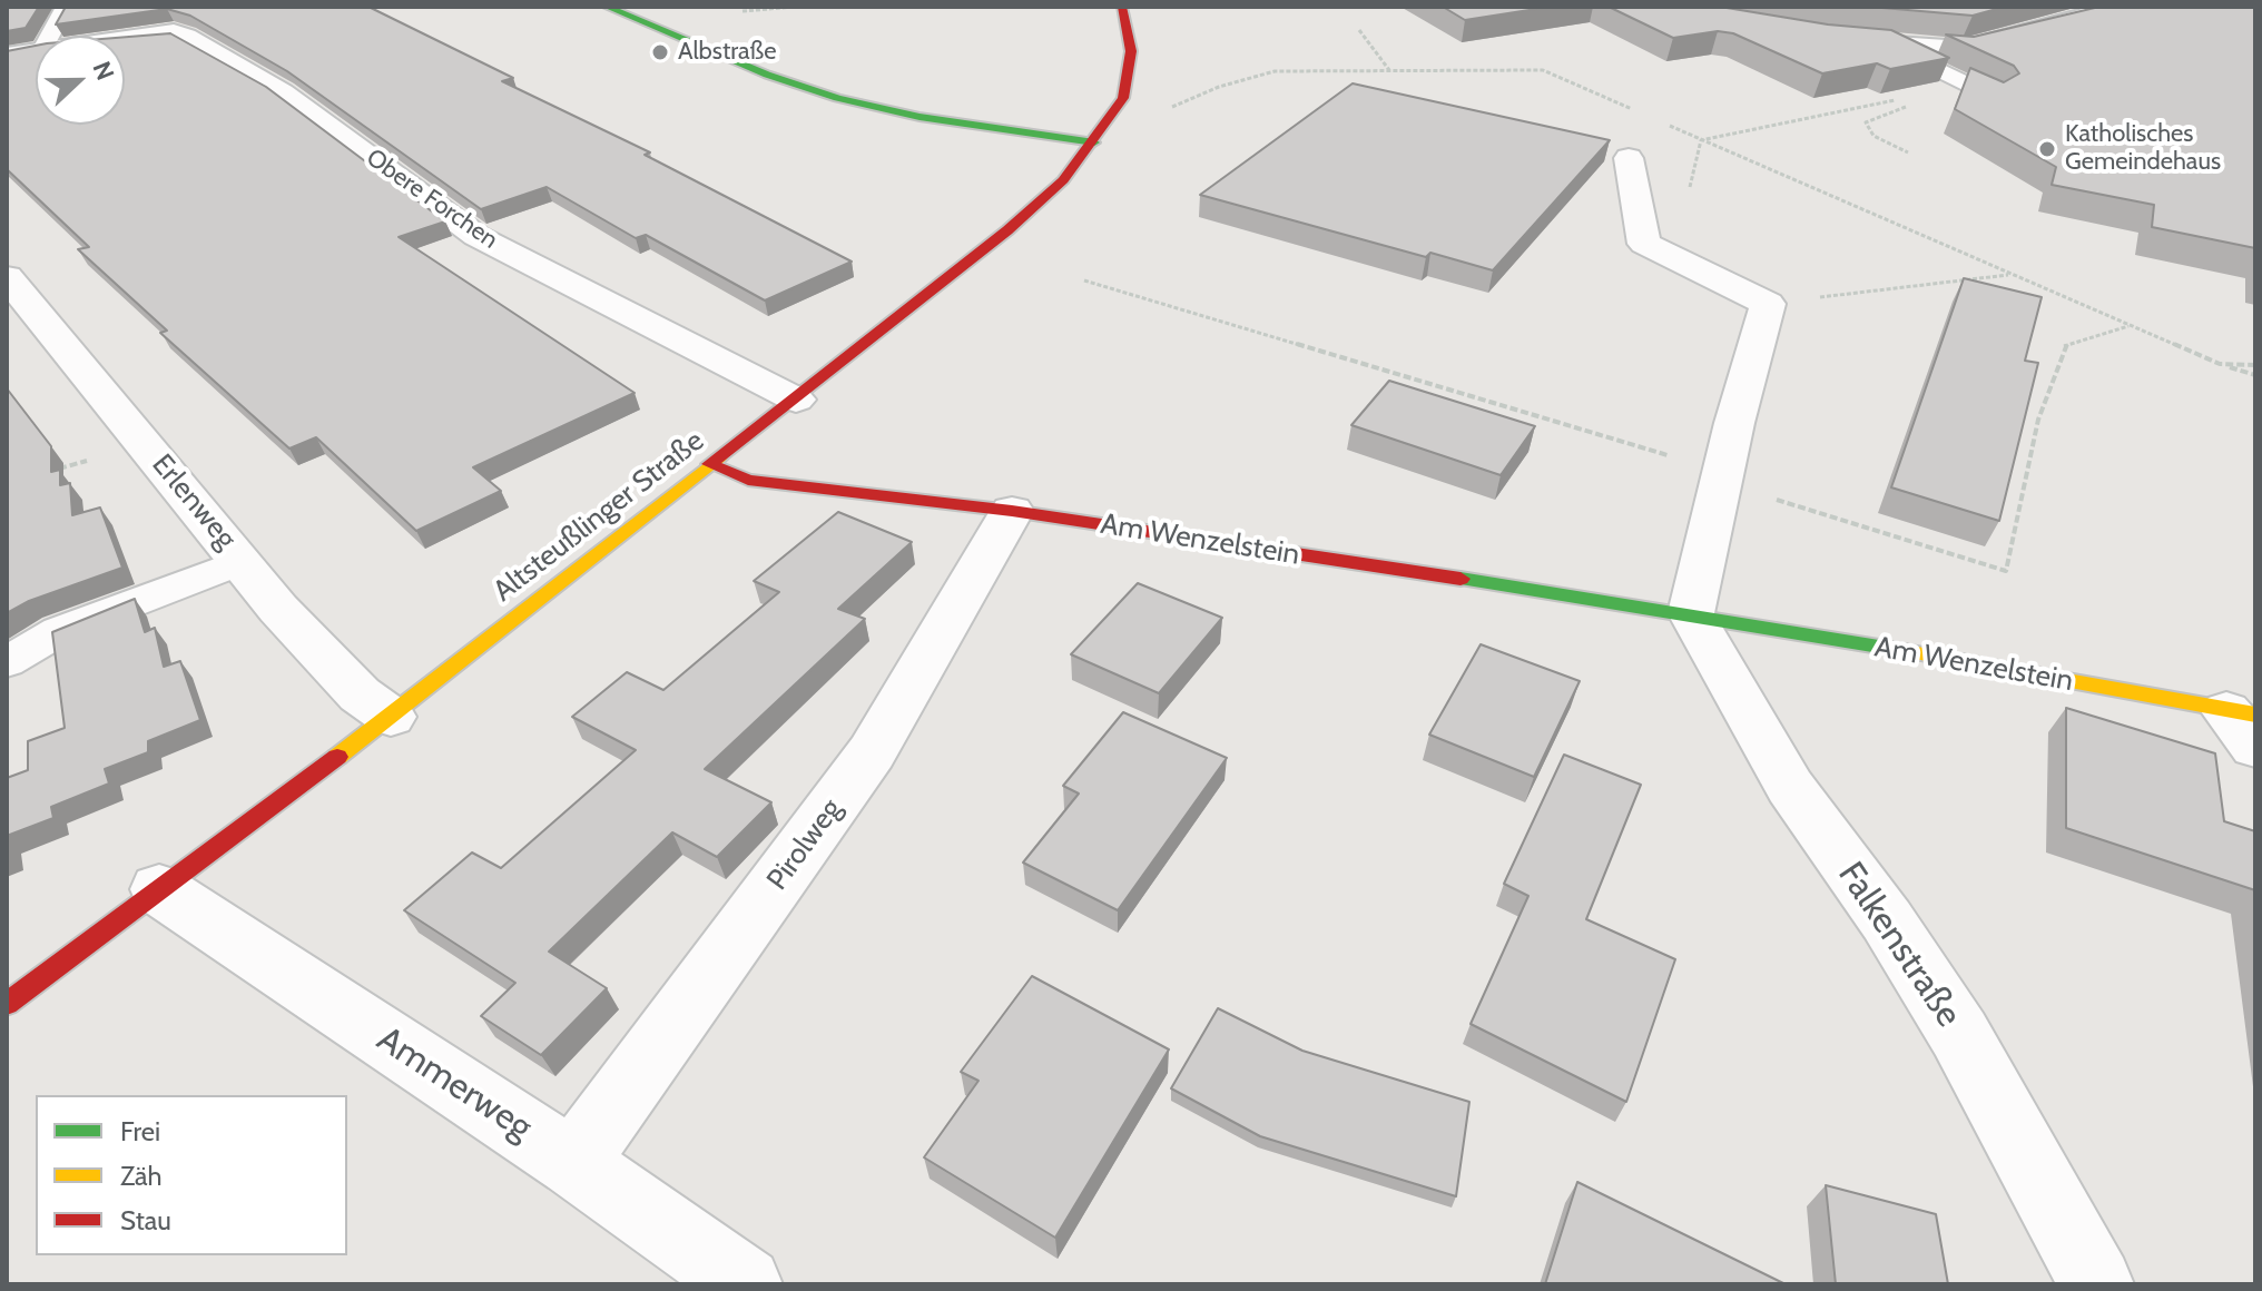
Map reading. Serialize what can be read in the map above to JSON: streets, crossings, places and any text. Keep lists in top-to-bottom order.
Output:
{
  "streets": {
    "street": [
      "Obere Forchen",
      "Erlenweg",
      "Altsteußlinger Straße",
      "Am Wenzelstein",
      "Pirolweg",
      "Falkenstraße",
      "Ammerweg"
    ]
  },
  "crossings": [
    ["Obere Forchen", "Altsteußlinger Straße"],
    ["Erlenweg", "Altsteußlinger Straße"],
    ["Altsteußlinger Straße", "Am Wenzelstein"],
    ["Altsteußlinger Straße", "Ammerweg"],
    ["Am Wenzelstein", "Pirolweg"],
    ["Am Wenzelstein", "Falkenstraße"],
    ["Pirolweg", "Ammerweg"]
  ],
  "places": ["Albstraße", "Katholisches Gemeindehaus"],
  "legend": ["Frei", "Zäh", "Stau"],
  "north": "right"
}
